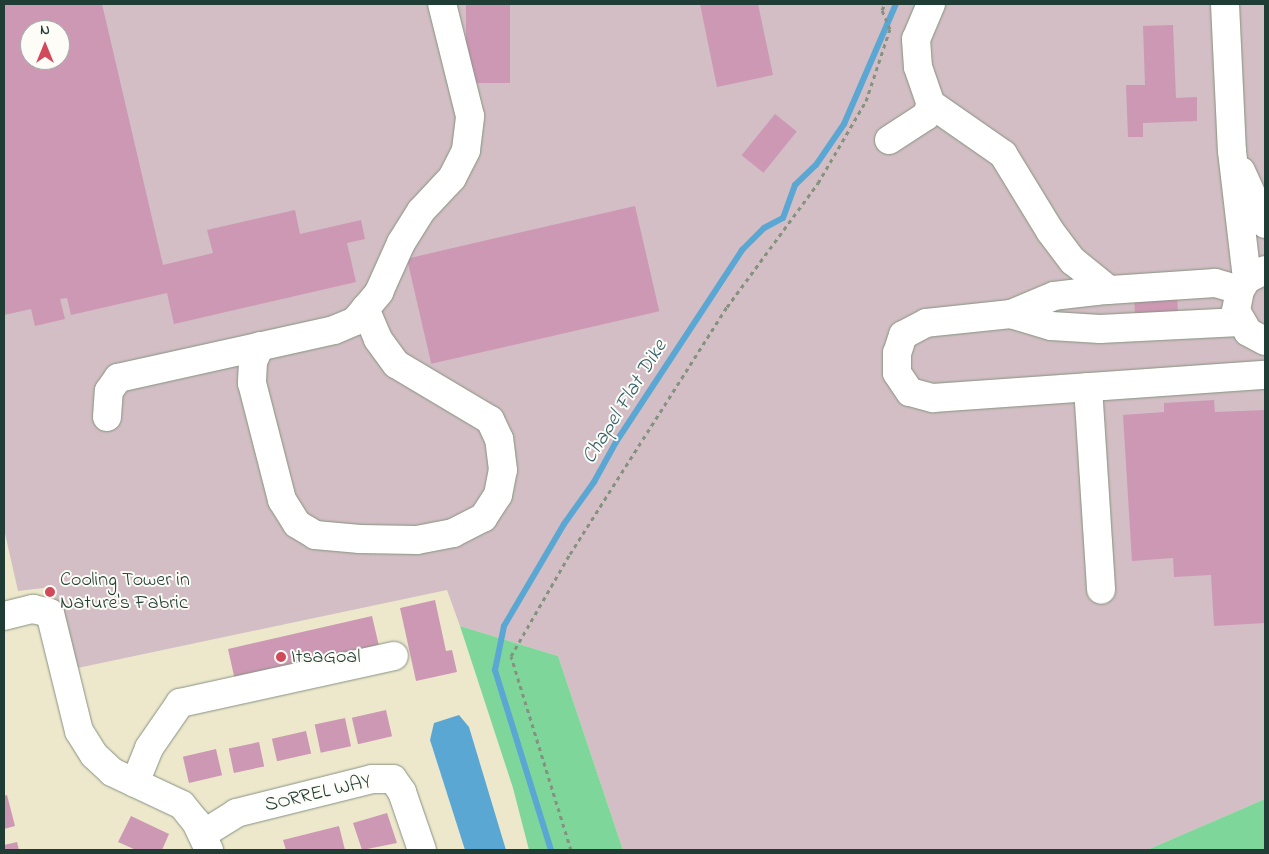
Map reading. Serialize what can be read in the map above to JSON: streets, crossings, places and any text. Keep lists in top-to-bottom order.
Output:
{
  "streets": {
    "street": ["SORREL WAY"]
  },
  "water": ["Chapel Flat Dike"],
  "places": ["Cooling Tower in Nature's Fabric", "ItsaGoal"],
  "north": "top"
}
